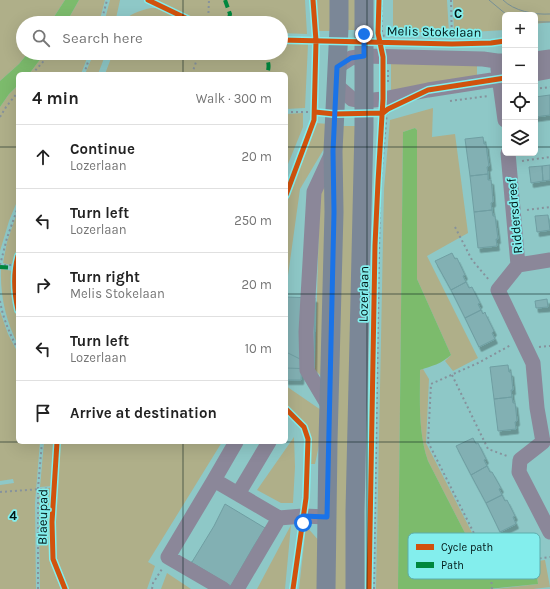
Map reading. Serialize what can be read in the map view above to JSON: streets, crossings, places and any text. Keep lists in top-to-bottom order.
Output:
{
  "streets": {
    "main road": ["Lozerlaan"],
    "street": ["Melis Stokelaan", "Riddersdreef"],
    "cycle path": ["Blaeupad"]
  },
  "crossings": [
    ["Melis Stokelaan", "Lozerlaan"]
  ],
  "legend": ["Cycle path", "Path"],
  "page": {
    "map_buttons": ["+", "−"],
    "search": "Search here",
    "heading": ["4 min", "Walk · 300 m"],
    "list": [
      ["Continue", "Lozerlaan", "20 m"],
      ["Turn left", "Lozerlaan", "250 m"],
      ["Turn right", "Melis Stokelaan", "20 m"],
      ["Turn left", "Lozerlaan", "10 m"],
      "Arrive at destination"
    ]
  },
  "grid": {
    "columns": ["C"],
    "rows": ["4"]
  }
}
